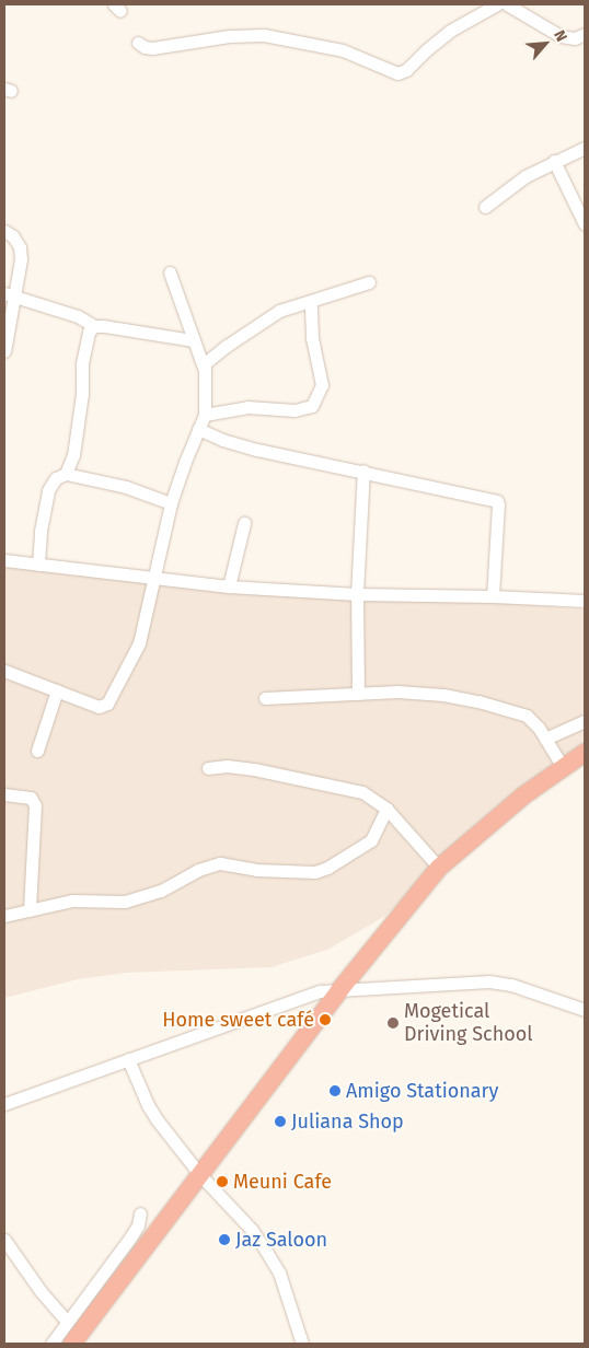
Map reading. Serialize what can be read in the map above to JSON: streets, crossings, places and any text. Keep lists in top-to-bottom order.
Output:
{
  "places": [
    "Home sweet café",
    "Mogetical Driving School",
    "Amigo Stationary",
    "Juliana Shop",
    "Meuni Cafe",
    "Jaz Saloon"
  ],
  "north": "top right"
}
